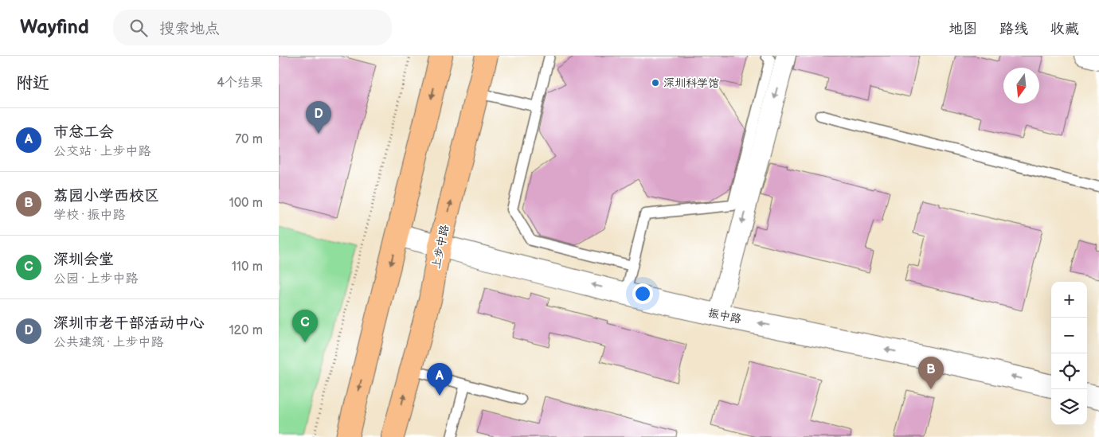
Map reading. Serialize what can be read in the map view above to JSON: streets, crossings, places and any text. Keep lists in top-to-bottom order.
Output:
{
  "streets": {
    "main road": ["上步中路"],
    "street": ["振中路"]
  },
  "crossings": [
    ["上步中路", "振中路"]
  ],
  "one_way": ["振中路"],
  "places": ["深圳科学馆"],
  "north": "bottom",
  "page": {
    "header": "Wayfind",
    "search": "搜索地点",
    "nav": ["地图", "路线", "收藏"],
    "heading": ["附近", "4个结果"],
    "pins": [
      "D",
      "C",
      "B",
      "A"
    ],
    "list": [
      {
        "mark": "A",
        "name": "市总工会",
        "note": "公交站 · 上步中路",
        "value": "70 m"
      },
      {
        "mark": "B",
        "name": "荔园小学西校区",
        "note": "学校 · 振中路",
        "value": "100 m"
      },
      {
        "mark": "C",
        "name": "深圳会堂",
        "note": "公园 · 上步中路",
        "value": "110 m"
      },
      {
        "mark": "D",
        "name": "深圳市老干部活动中心",
        "note": "公共建筑 · 上步中路",
        "value": "120 m"
      }
    ],
    "map_buttons": ["+", "−"]
  }
}
